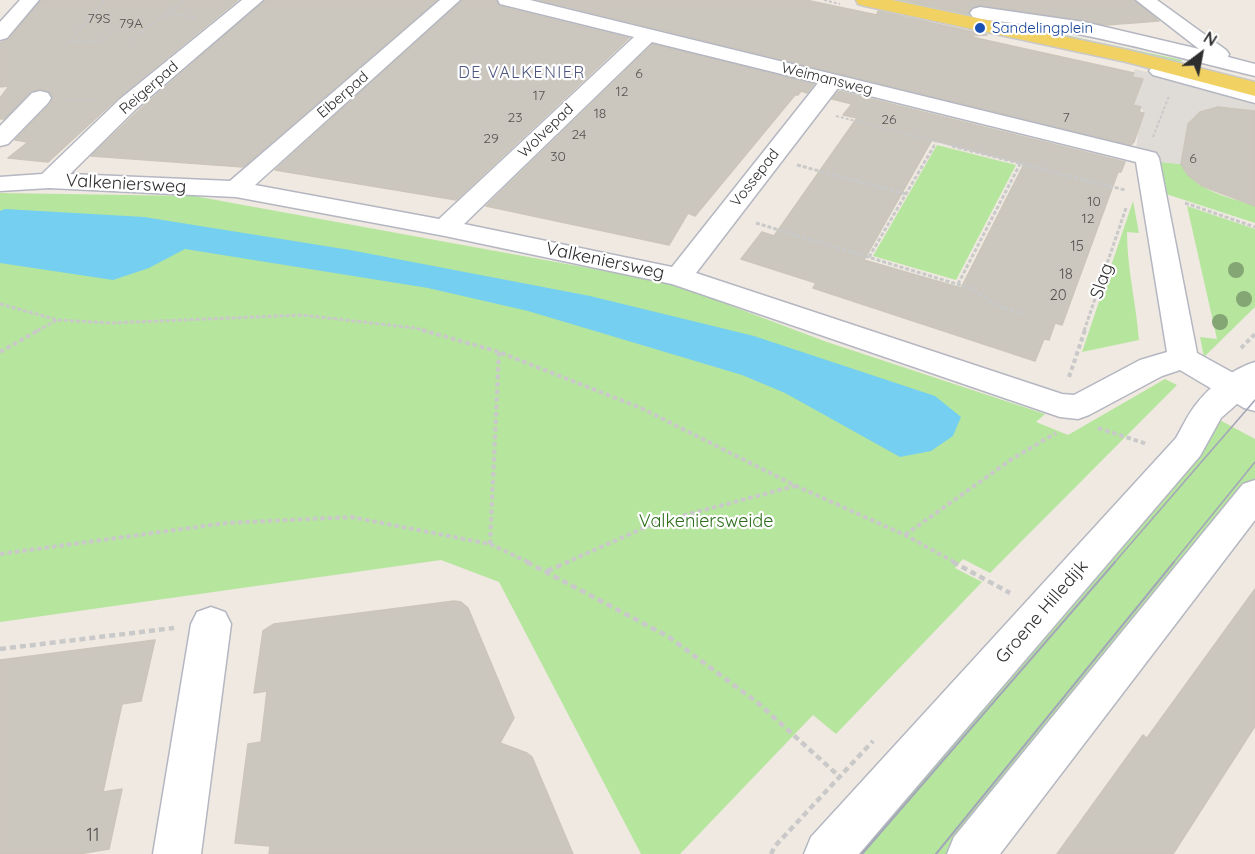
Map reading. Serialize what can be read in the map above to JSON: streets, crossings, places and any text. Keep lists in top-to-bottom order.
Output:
{
  "streets": {
    "street": [
      "Weimansweg",
      "Reigerpad",
      "Eiberpad",
      "Wolvepad",
      "Vossepad",
      "Valkeniersweg",
      "Groene Hilledijk"
    ],
    "path": ["Slag"]
  },
  "crossings": [
    ["Weimansweg", "Wolvepad"],
    ["Weimansweg", "Vossepad"],
    ["Reigerpad", "Valkeniersweg"],
    ["Eiberpad", "Valkeniersweg"],
    ["Wolvepad", "Valkeniersweg"],
    ["Vossepad", "Valkeniersweg"],
    ["Valkeniersweg", "Slag"]
  ],
  "districts": ["DE VALKENIER"],
  "parks": ["Valkeniersweide"],
  "places": ["Sandelingplein"],
  "house_numbers": [
    "79S",
    "79A",
    "6",
    "12",
    "17",
    "18",
    "23",
    "7",
    "26",
    "24",
    "29",
    "30",
    "6",
    "10",
    "12",
    "15",
    "18",
    "20",
    "11"
  ],
  "north": "top right"
}
